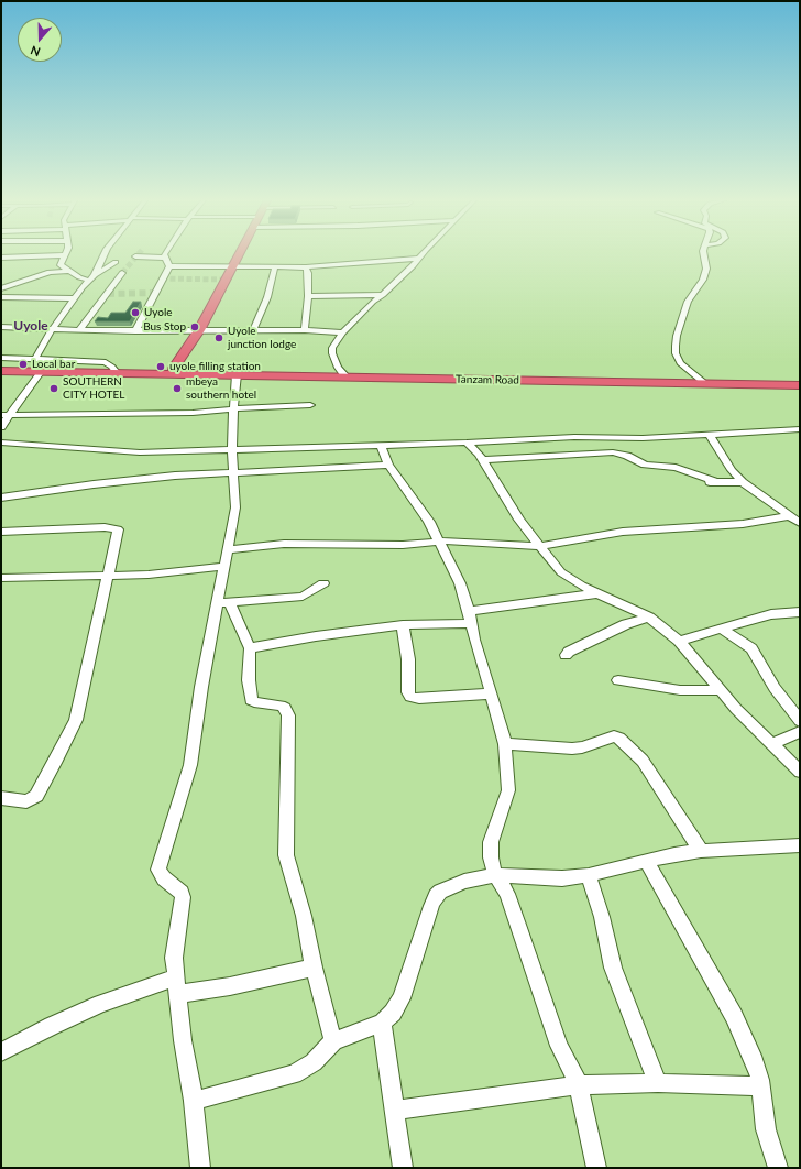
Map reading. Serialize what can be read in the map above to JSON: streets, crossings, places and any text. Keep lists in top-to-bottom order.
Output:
{
  "streets": {
    "highway": ["Tanzam Road"]
  },
  "districts": ["Uyole"],
  "places": [
    "Uyole",
    "Bus Stop",
    "Uyole junction lodge",
    "Local bar",
    "uyole filling station",
    "SOUTHERN CITY HOTEL",
    "mbeya southern hotel"
  ],
  "north": "bottom"
}
